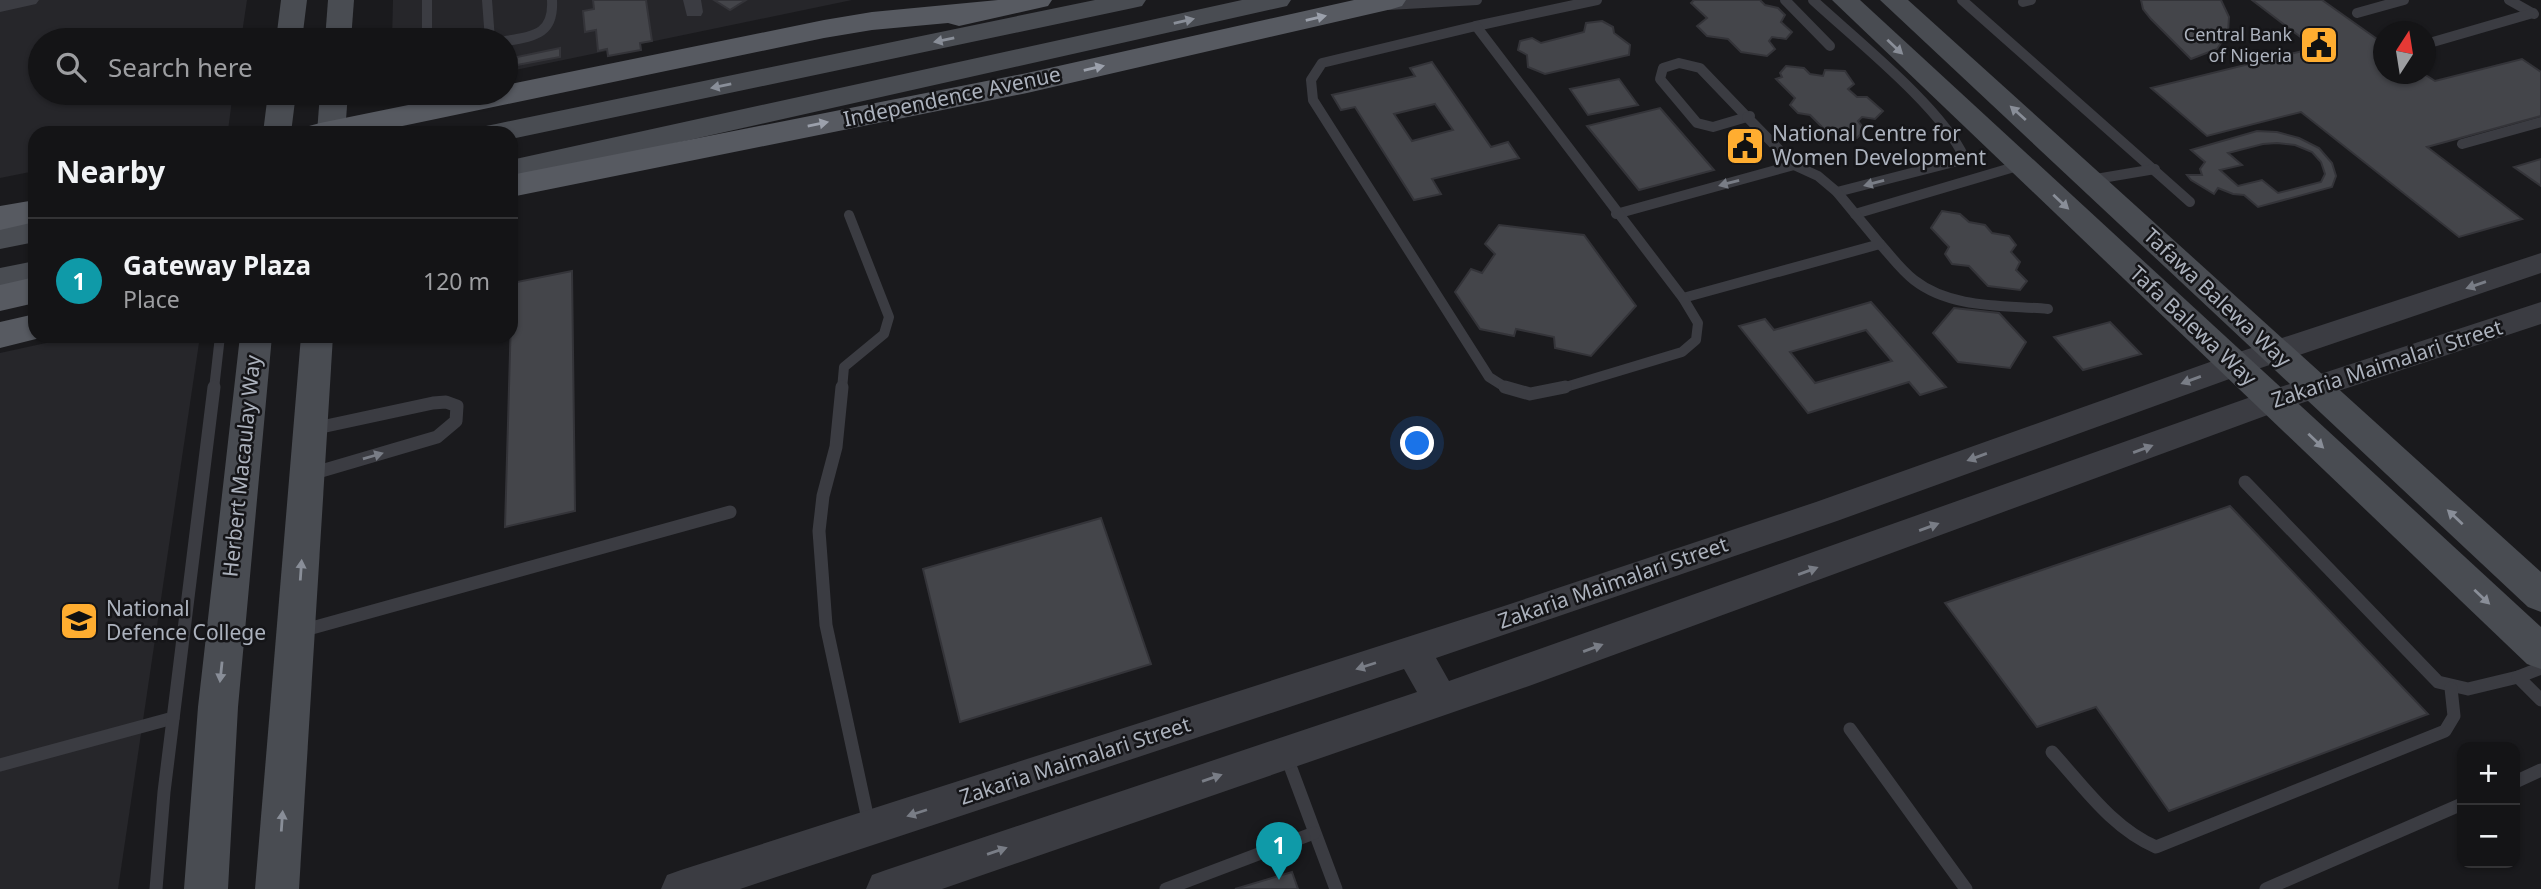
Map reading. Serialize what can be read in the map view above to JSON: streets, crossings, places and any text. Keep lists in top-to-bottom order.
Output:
{
  "streets": {
    "main road": [
      "Independence Avenue",
      "Tafawa Balewa Way",
      "Tafa Balewa Way",
      "Herbert Macaulay Way"
    ],
    "street": ["Zakaria Maimalari Street"]
  },
  "crossings": [
    ["Tafawa Balewa Way", "Zakaria Maimalari Street"],
    ["Tafa Balewa Way", "Zakaria Maimalari Street"]
  ],
  "one_way": ["Tafawa Balewa Way", "Tafa Balewa Way"],
  "places": {
    "public building": ["Central Bank of Nigeria", "National Centre for Women Development"],
    "school or university": ["National Defence College"]
  },
  "north": "top",
  "page": {
    "search": "Search here",
    "heading": "Nearby",
    "list": [
      {
        "mark": "1",
        "name": "Gateway Plaza",
        "note": "Place",
        "value": "120 m"
      }
    ],
    "map_buttons": ["+", "−"],
    "pins": "1"
  }
}
